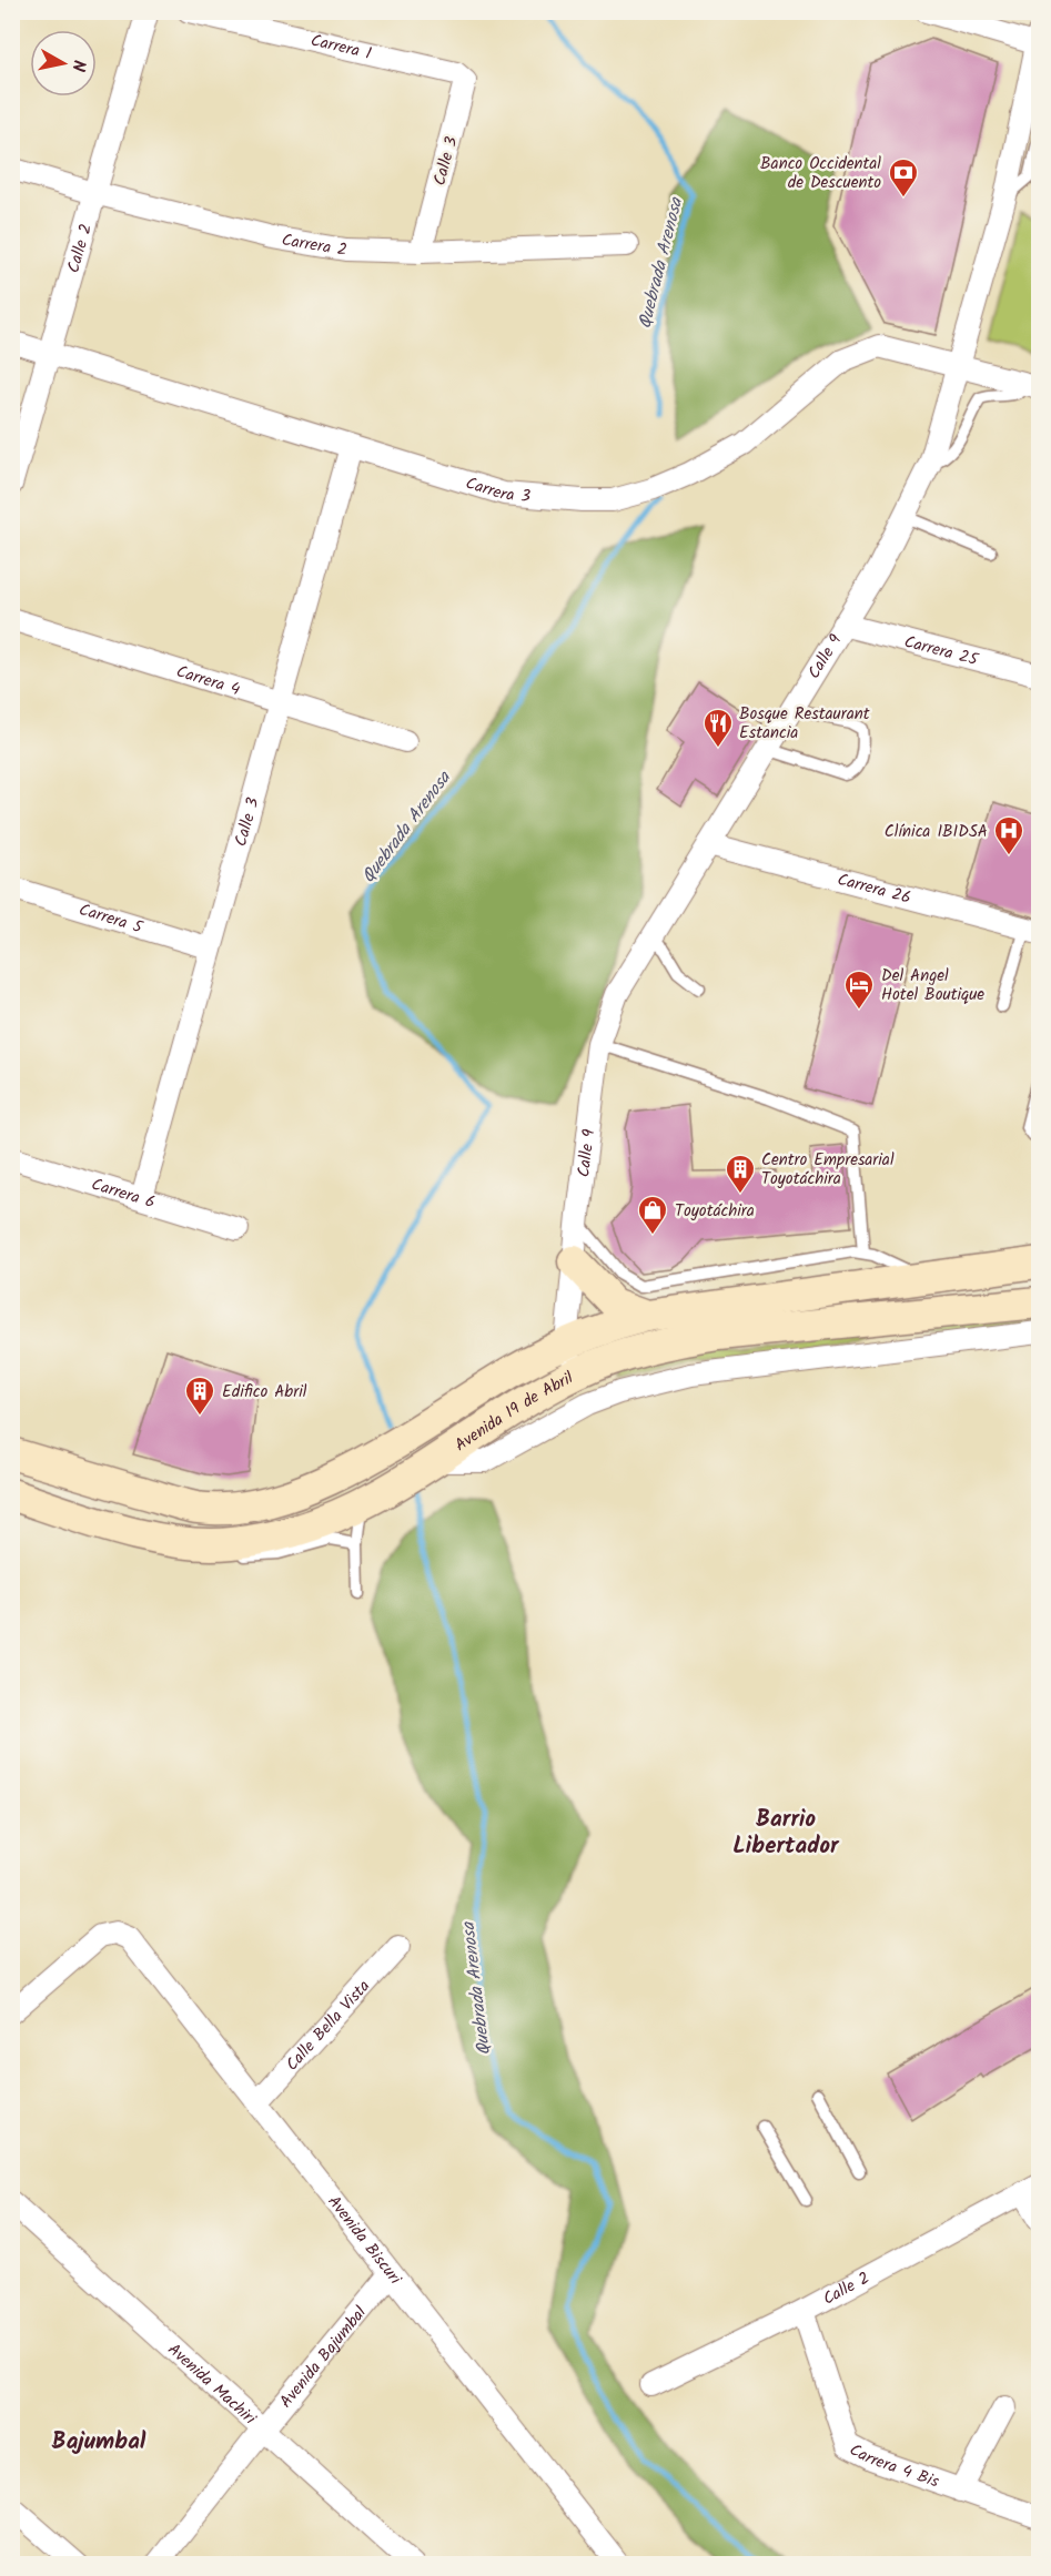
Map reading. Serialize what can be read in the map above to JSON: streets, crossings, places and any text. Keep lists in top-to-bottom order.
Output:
{
  "streets": {
    "main road": ["Avenida 19 de Abril"],
    "street": [
      "Carrera 1",
      "Calle 3",
      "Carrera 2",
      "Calle 2",
      "Carrera 3",
      "Carrera 25",
      "Calle 9",
      "Carrera 4",
      "Carrera 26",
      "Carrera 5",
      "Carrera 6",
      "Calle Bella Vista",
      "Avenida Biscuri",
      "Avenida Bajumbal",
      "Avenida Machiri",
      "Carrera 4 Bis"
    ]
  },
  "crossings": [
    ["Carrera 1", "Calle 3"],
    ["Calle 3", "Carrera 2"],
    ["Calle 3", "Carrera 3"],
    ["Calle 3", "Carrera 4"],
    ["Calle 3", "Carrera 5"],
    ["Calle 3", "Carrera 6"],
    ["Carrera 2", "Calle 2"],
    ["Calle 2", "Carrera 3"],
    ["Calle 2", "Carrera 4 Bis"],
    ["Carrera 3", "Calle 9"],
    ["Carrera 25", "Calle 9"],
    ["Calle 9", "Carrera 26"],
    ["Calle 9", "Avenida 19 de Abril"],
    ["Calle Bella Vista", "Avenida Biscuri"],
    ["Avenida Biscuri", "Avenida Bajumbal"],
    ["Avenida Bajumbal", "Avenida Machiri"]
  ],
  "districts": ["Barrio Libertador", "Bajumbal"],
  "water": ["Quebrada Arenosa"],
  "places": {
    "bank": ["Banco Occidental de Descuento"],
    "restaurant": ["Bosque Restaurant Estancia"],
    "hospital": ["Clínica IBIDSA"],
    "hotel": ["Del Angel Hotel Boutique"],
    "building": ["Centro Empresarial Toyotáchira", "Edifico Abril"],
    "shop": ["Toyotáchira"]
  },
  "north": "right"
}
